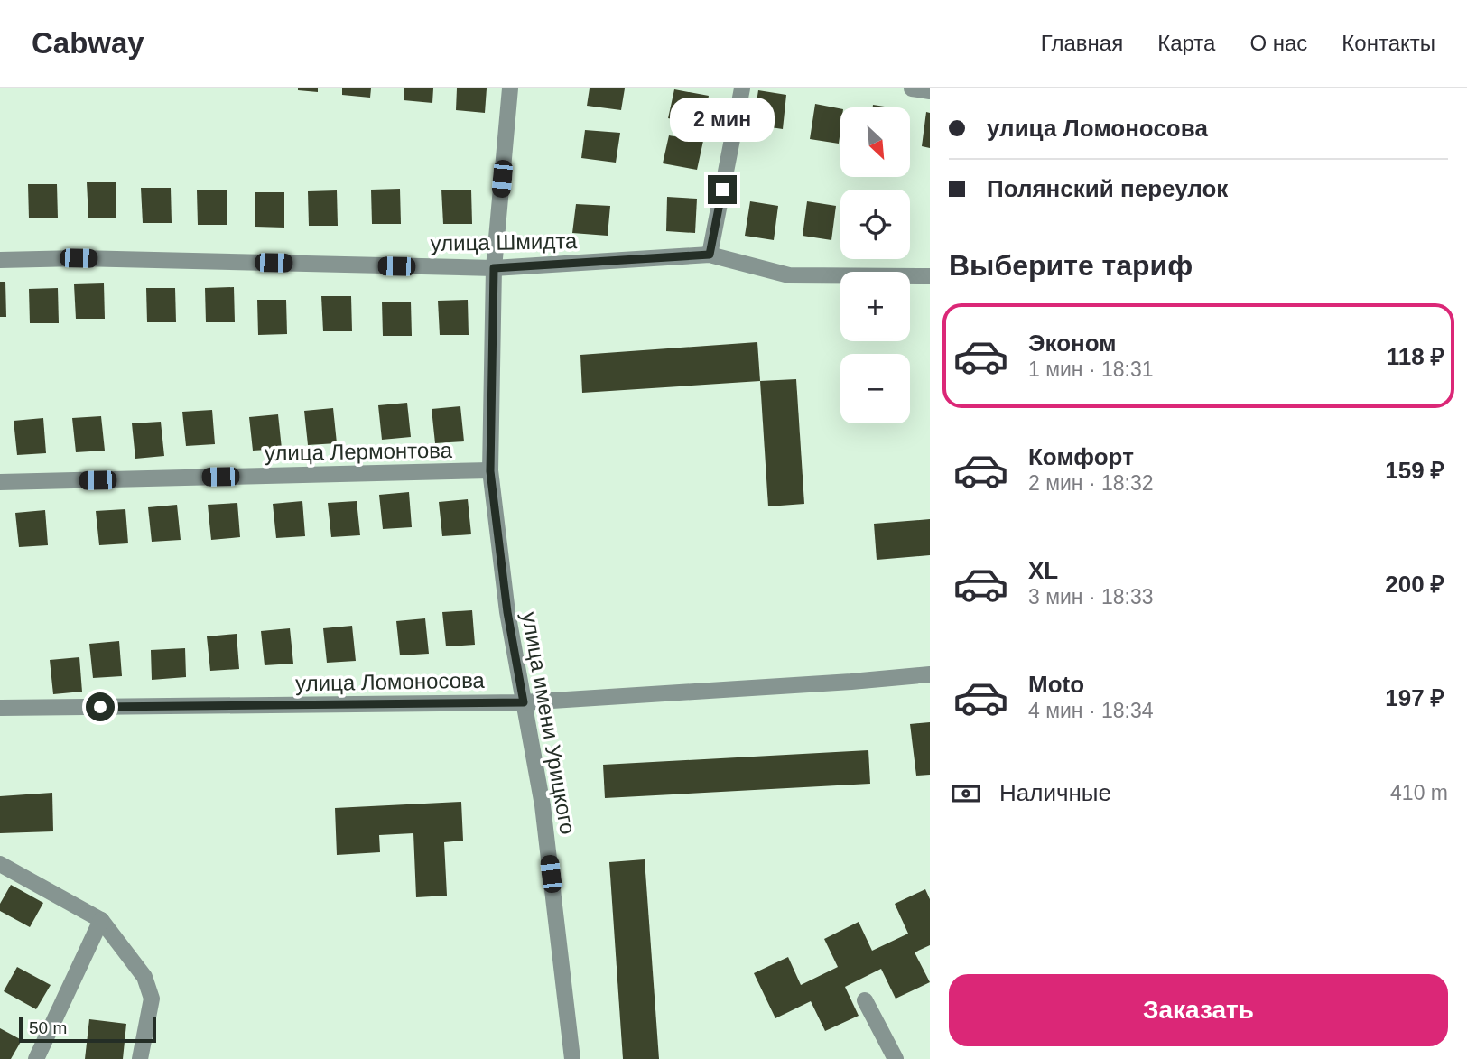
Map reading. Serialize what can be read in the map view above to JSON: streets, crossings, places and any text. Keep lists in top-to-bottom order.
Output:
{
  "streets": {
    "street": [
      "улица Шмидта",
      "улица Лермонтова",
      "улица Ломоносова",
      "улица имени Урицкого"
    ]
  },
  "crossings": [
    ["улица Шмидта", "улица имени Урицкого"],
    ["улица Лермонтова", "улица имени Урицкого"],
    ["улица Ломоносова", "улица имени Урицкого"]
  ],
  "scale_bar": "50 m",
  "north": "bottom right",
  "page": {
    "header": "Cabway",
    "nav": [
      "Главная",
      "Карта",
      "О нас",
      "Контакты"
    ],
    "banner": ["улица Ломоносова", "Полянский переулок"],
    "bubble": "2 мин",
    "map_buttons": ["+", "−"],
    "heading": "Выберите тариф",
    "list": [
      {
        "name": "Эконом",
        "note": "1 мин · 18:31",
        "value": "118 ₽"
      },
      {
        "name": "Комфорт",
        "note": "2 мин · 18:32",
        "value": "159 ₽"
      },
      {
        "name": "XL",
        "note": "3 мин · 18:33",
        "value": "200 ₽"
      },
      {
        "name": "Moto",
        "note": "4 мин · 18:34",
        "value": "197 ₽"
      }
    ],
    "pay": ["Наличные", "410 m"],
    "buttons": "Заказать",
    "scale": "50 m"
  }
}
